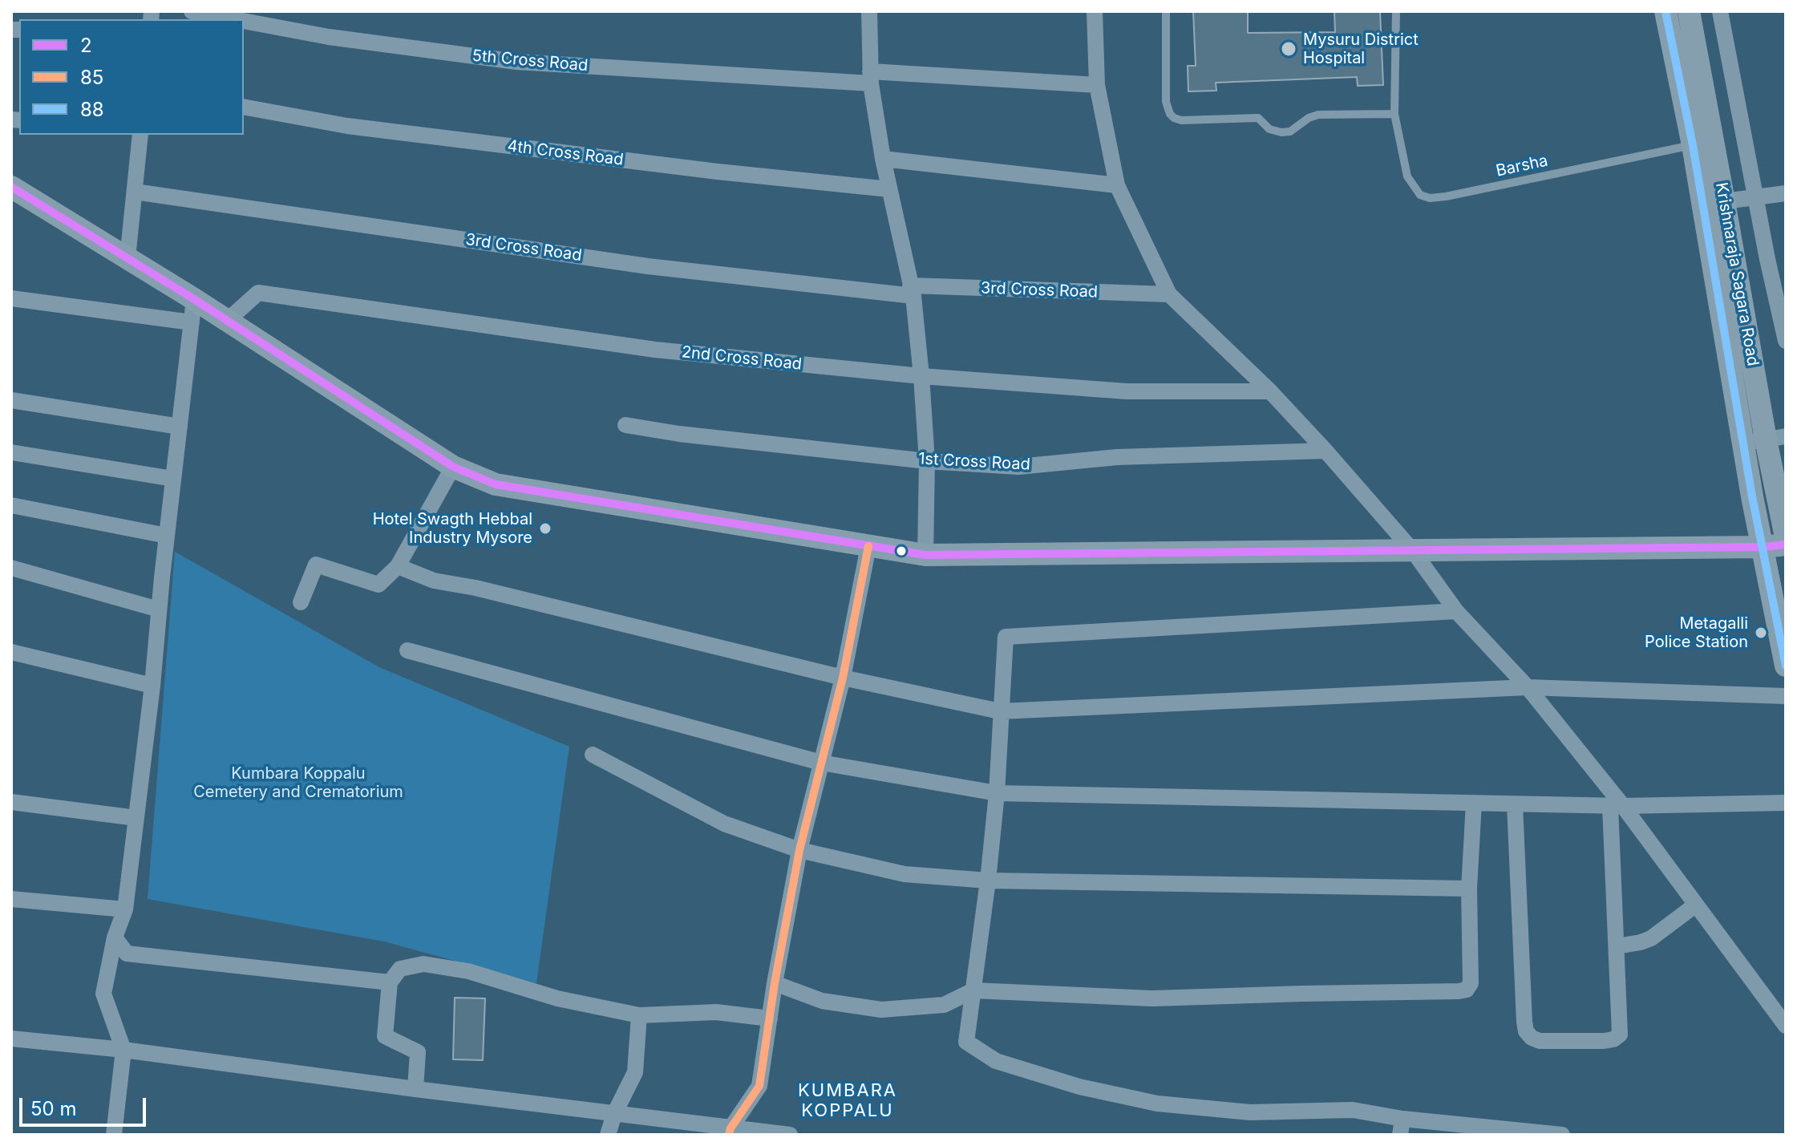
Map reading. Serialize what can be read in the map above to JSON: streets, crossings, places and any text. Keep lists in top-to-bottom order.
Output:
{
  "streets": {
    "street": [
      "5th Cross Road",
      "4th Cross Road",
      "3rd Cross Road",
      "Krishnaraja Sagara Road",
      "2nd Cross Road",
      "1st Cross Road"
    ],
    "lane": ["Barsha"]
  },
  "crossings": [
    ["Barsha", "Krishnaraja Sagara Road"]
  ],
  "districts": ["KUMBARA KOPPALU"],
  "parks": ["Kumbara Koppalu Cemetery and Crematorium"],
  "places": ["Mysuru District Hospital", "Hotel Swagth Hebbal Industry Mysore", "Metagalli Police Station"],
  "lines": ["transit line 88", "transit line 2", "transit line 85"],
  "legend": ["2", "85", "88"],
  "scale_bar": "50 m"
}
